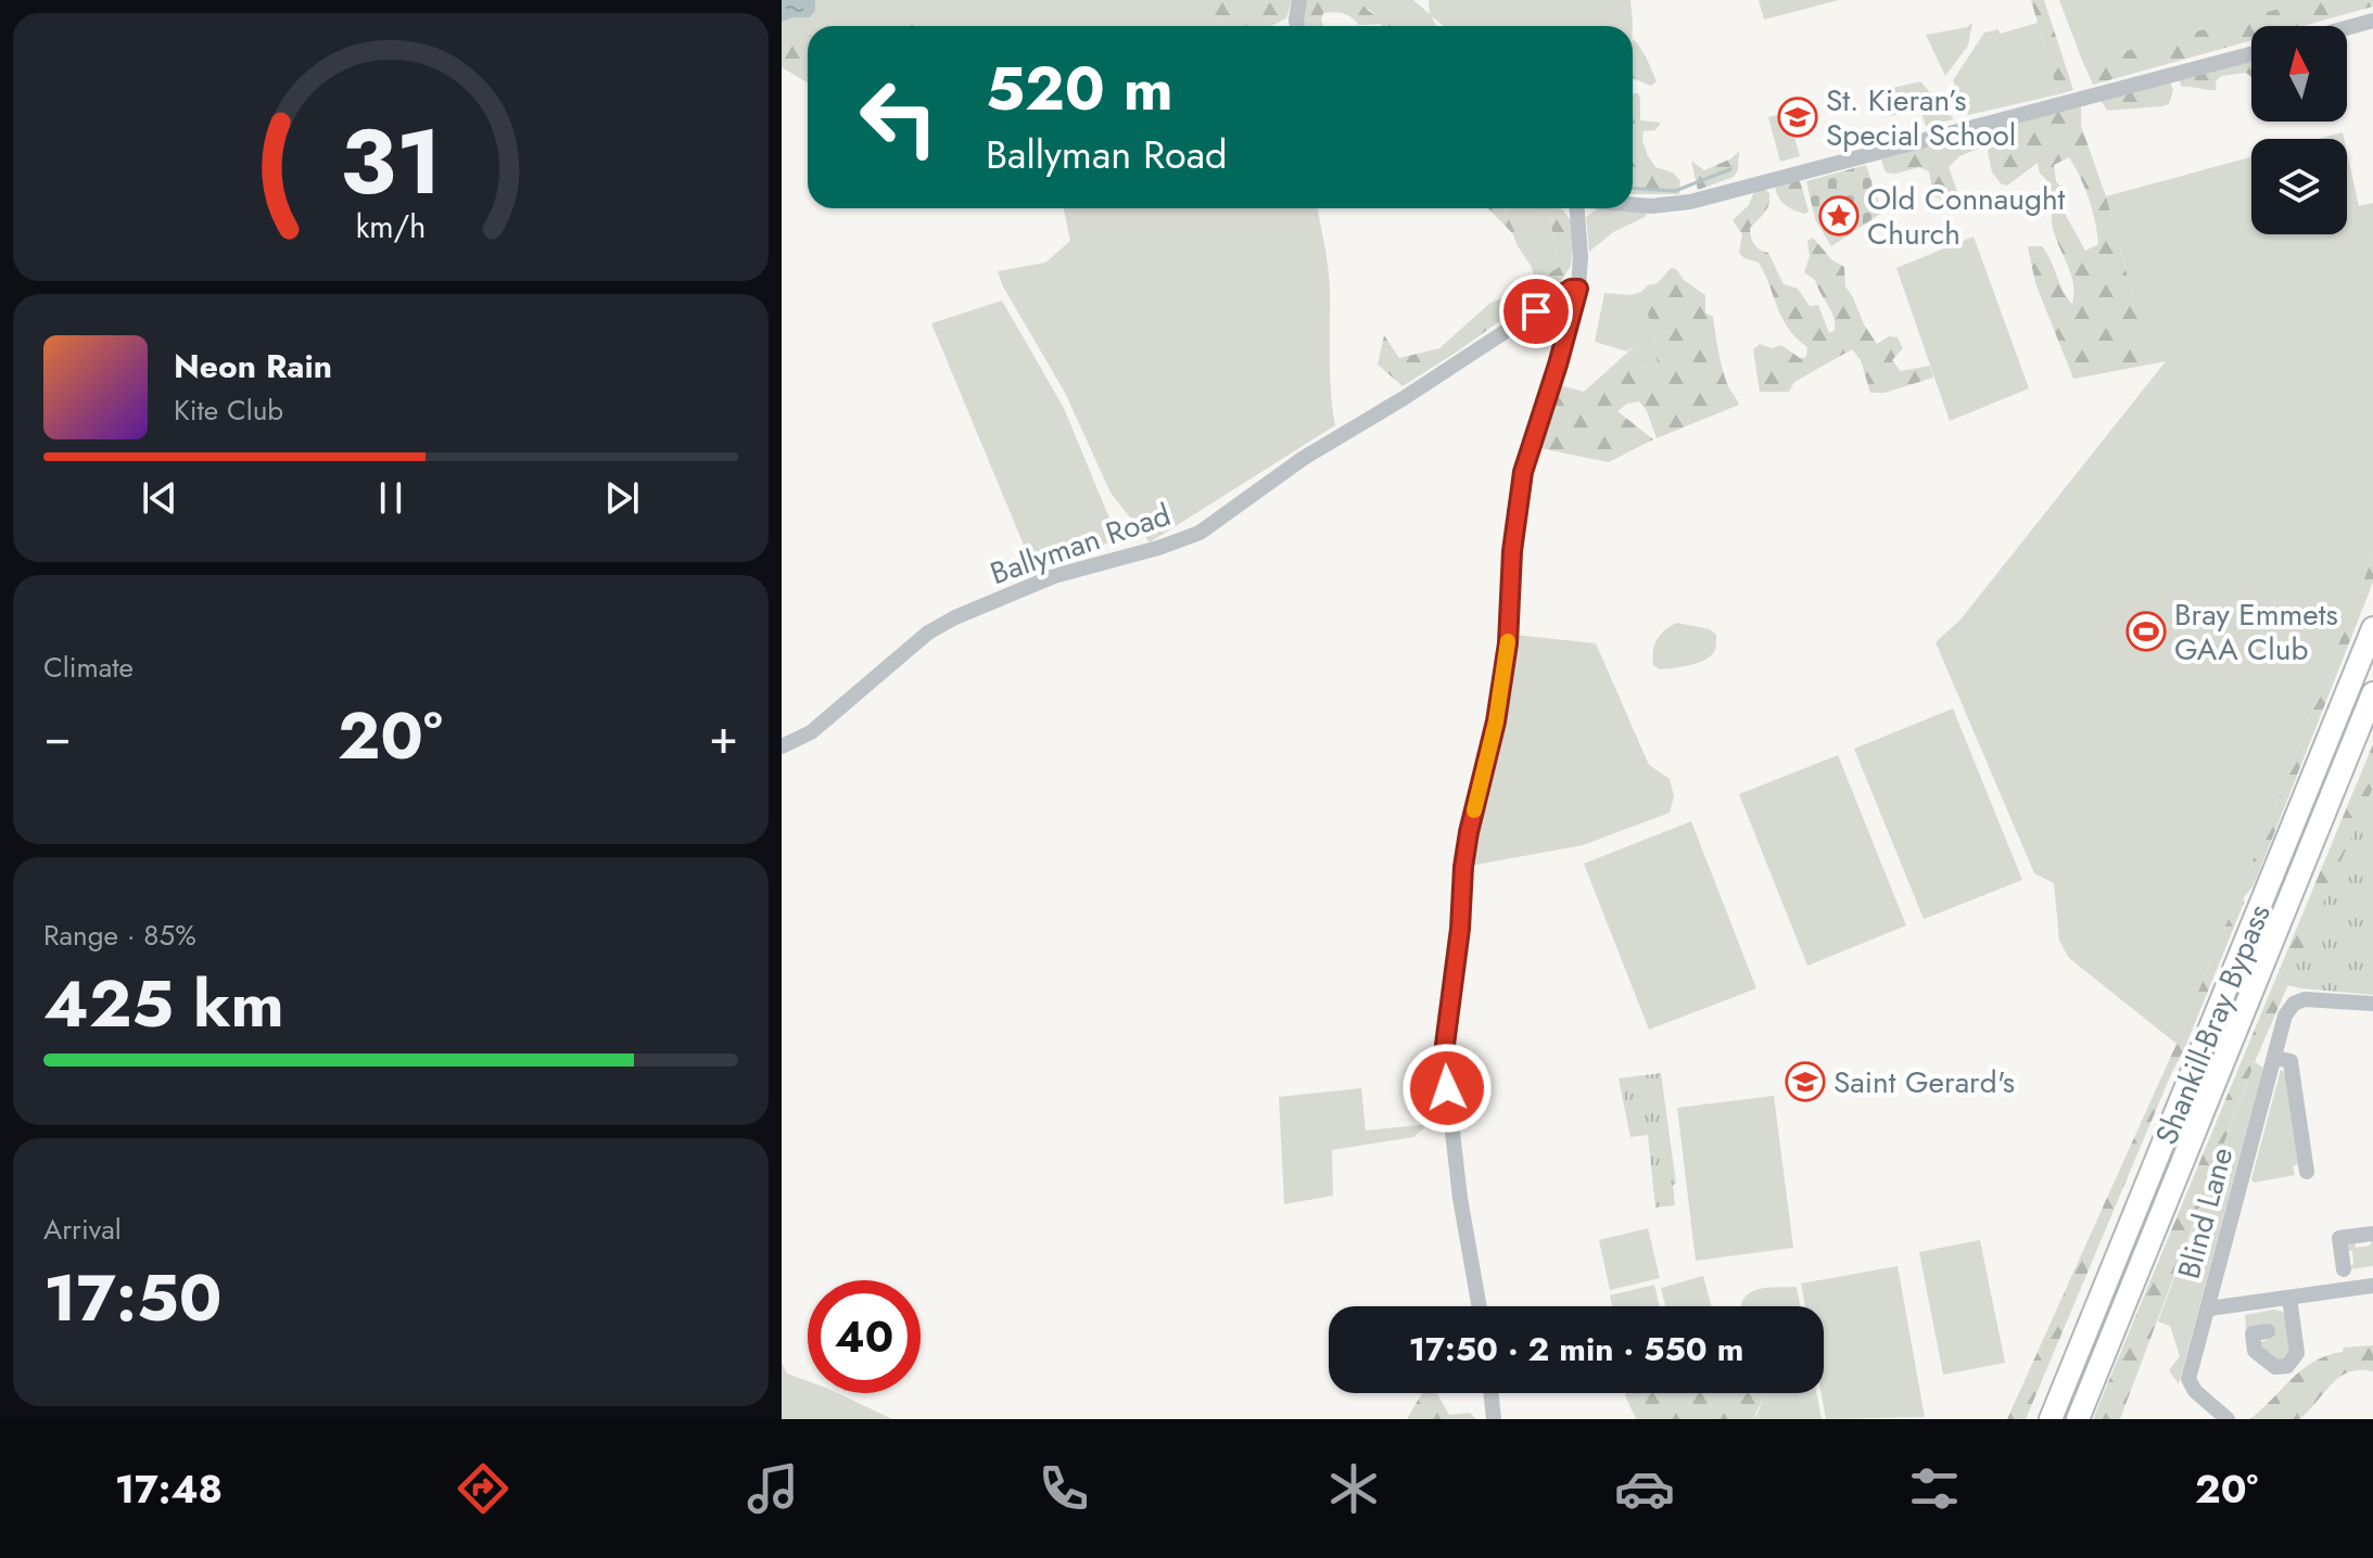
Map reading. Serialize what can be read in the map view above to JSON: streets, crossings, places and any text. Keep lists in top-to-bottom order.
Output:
{
  "streets": {
    "highway": ["Shankill-Bray Bypass"],
    "street": ["Ballyman Road", "Blind Lane"]
  },
  "places": {
    "school or university": ["St. Kieran’s Special School", "Saint Gerard's"],
    "place": ["Old Connaught Church"],
    "sports": ["Bray Emmets GAA Club"]
  },
  "north": "top",
  "page": {
    "turn": ["520 m", "Ballyman Road"],
    "song": ["Neon Rain", "Kite Club"],
    "tile": [
      "Climate",
      ["Range · 85%", "425 km"],
      ["Arrival", "17:50"]
    ],
    "heat": ["−", "20°", "+"],
    "limit": "40",
    "trip": "17:50 · 2 min · 550 m",
    "tabs": ["17:48", "20°"],
    "gauge": ["31", "km/h"]
  }
}
